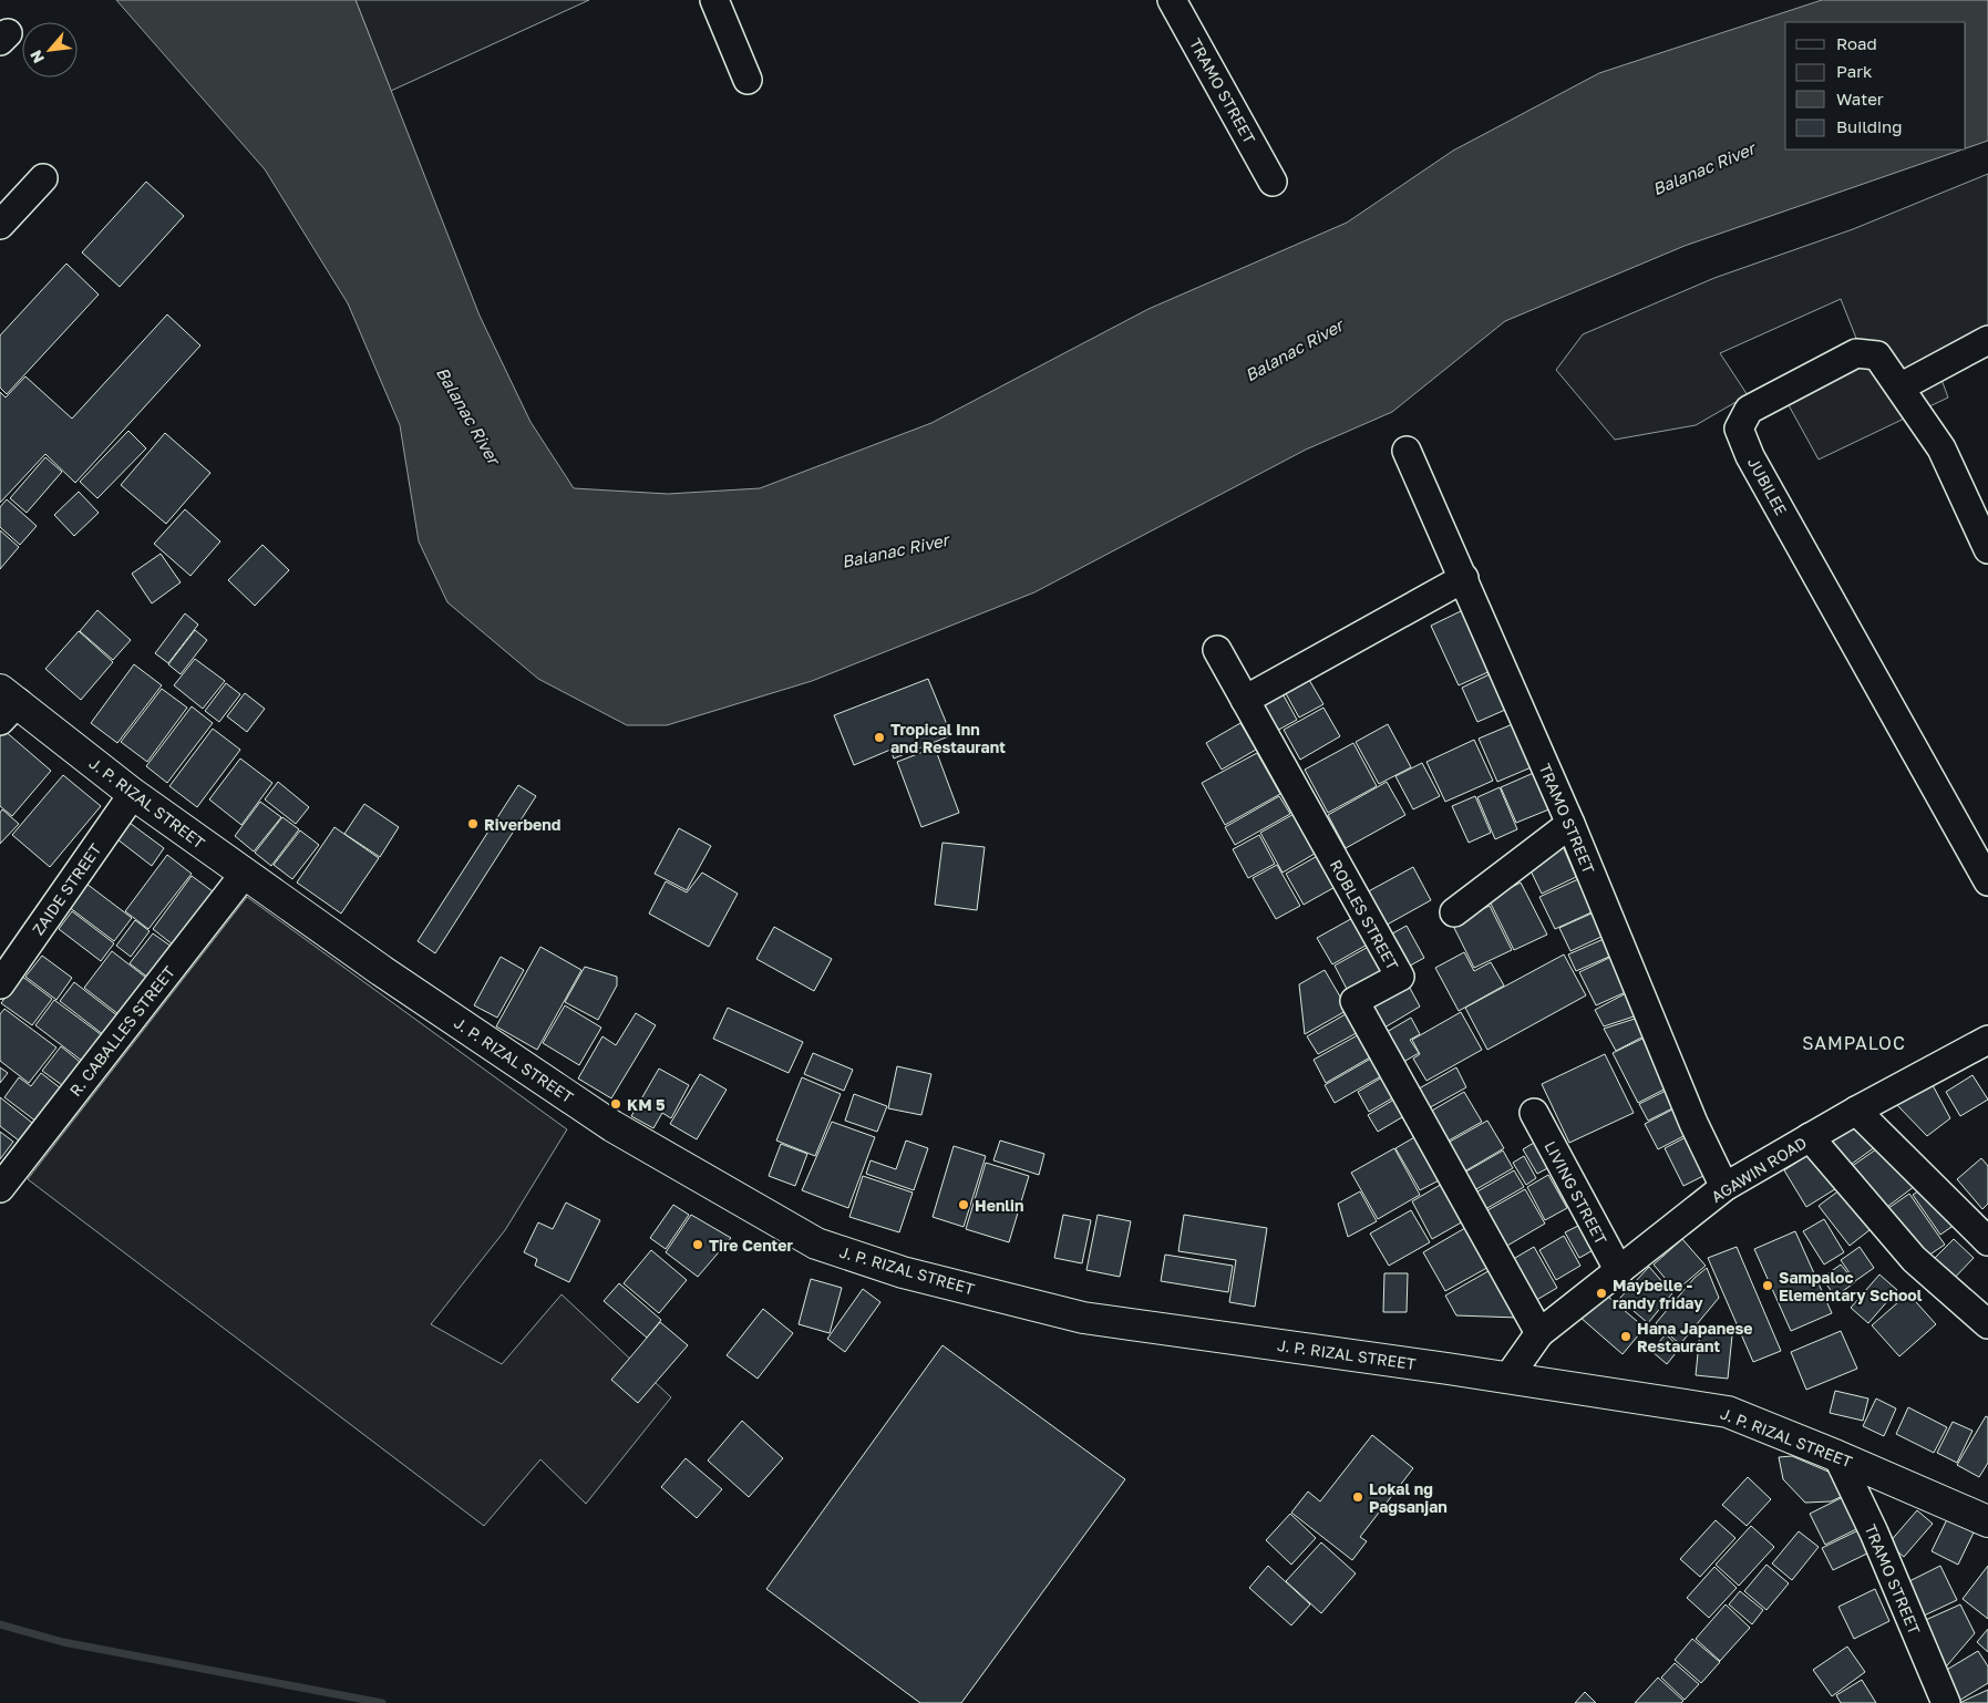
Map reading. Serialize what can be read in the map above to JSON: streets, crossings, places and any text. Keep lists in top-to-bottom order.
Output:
{
  "streets": {
    "main road": ["J. P. RIZAL STREET"],
    "street": [
      "TRAMO STREET",
      "JUBILEE",
      "ZAIDE STREET",
      "ROBLES STREET",
      "R. CABALLES STREET",
      "AGAWIN ROAD",
      "LIVING STREET"
    ]
  },
  "crossings": [
    ["TRAMO STREET", "J. P. RIZAL STREET"],
    ["TRAMO STREET", "AGAWIN ROAD"],
    ["J. P. RIZAL STREET", "ZAIDE STREET"],
    ["J. P. RIZAL STREET", "R. CABALLES STREET"],
    ["J. P. RIZAL STREET", "AGAWIN ROAD"],
    ["ROBLES STREET", "AGAWIN ROAD"],
    ["AGAWIN ROAD", "LIVING STREET"]
  ],
  "districts": ["SAMPALOC"],
  "water": ["Balanac River"],
  "places": [
    "Tropical Inn and Restaurant",
    "Riverbend",
    "KM 5",
    "Henlin",
    "Tire Center",
    "Sampaloc Elementary School",
    "Maybelle - randy friday",
    "Hana Japanese Restaurant",
    "Lokal ng Pagsanjan"
  ],
  "legend": [
    "Road",
    "Park",
    "Water",
    "Building"
  ],
  "north": "bottom left"
}
